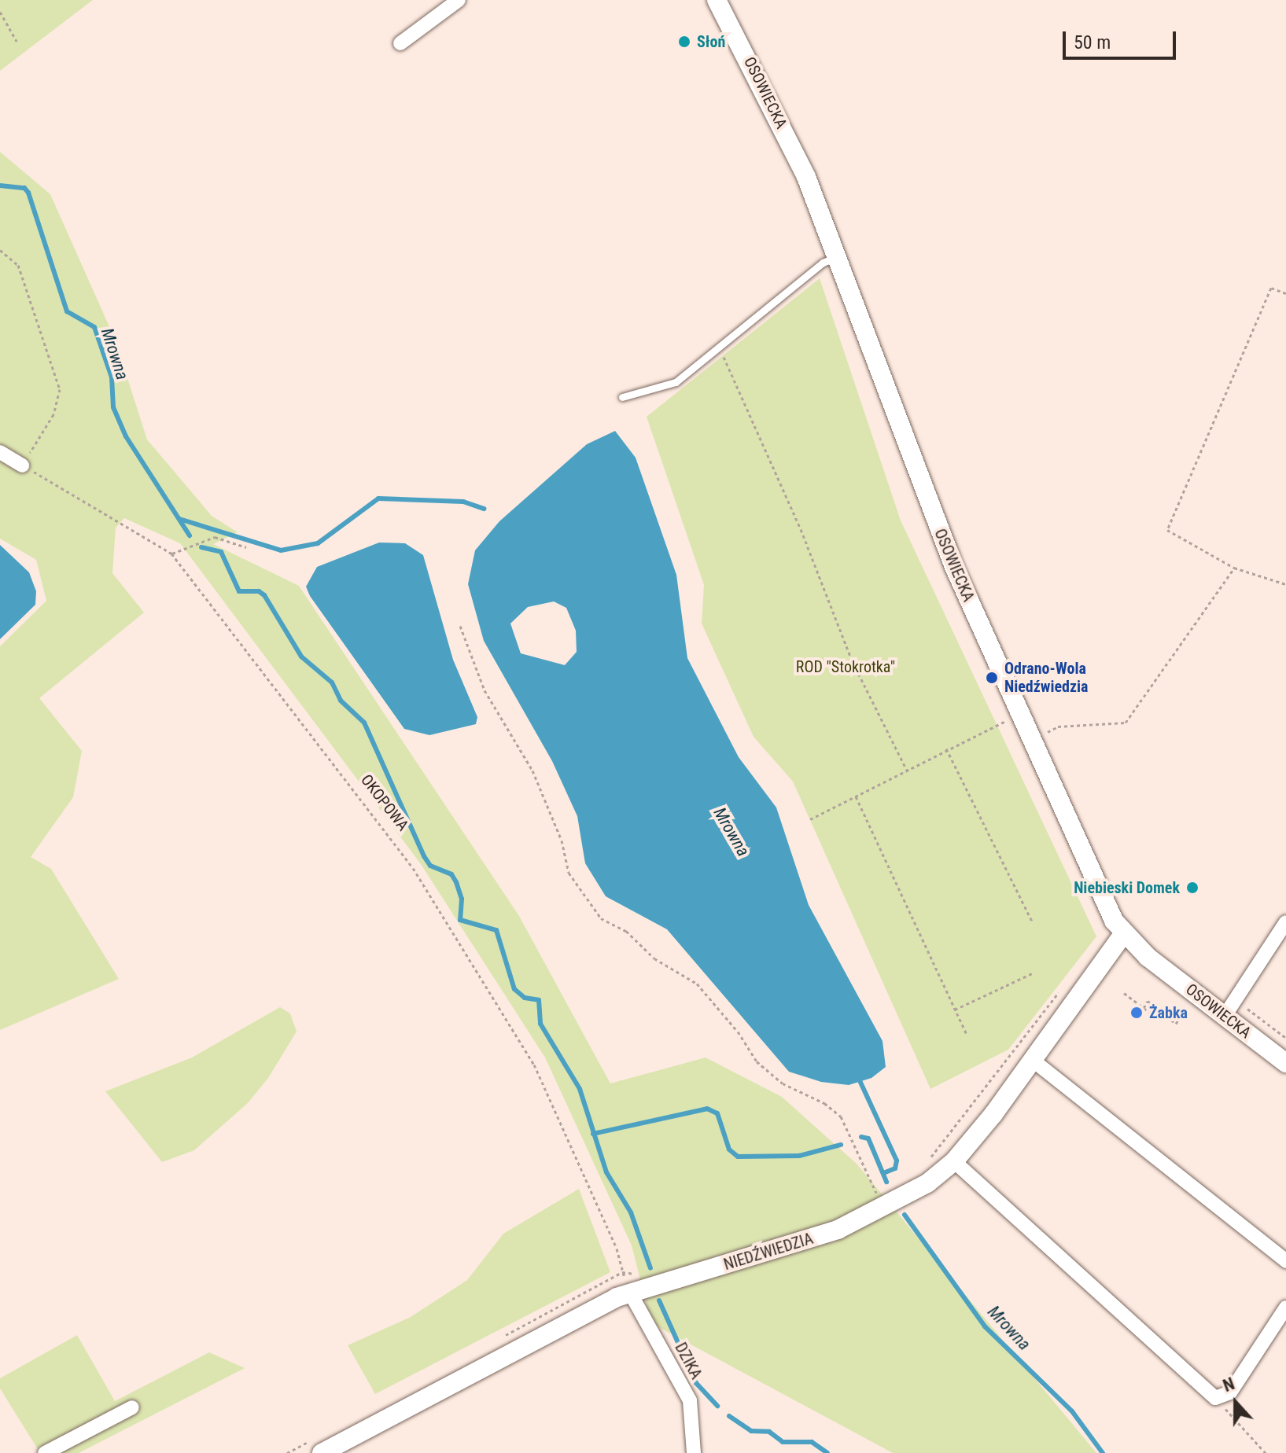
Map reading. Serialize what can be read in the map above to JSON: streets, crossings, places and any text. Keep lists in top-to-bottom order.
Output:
{
  "streets": {
    "street": ["OSOWIECKA", "NIEDŹWIEDZIA", "DZIKA"],
    "path": ["OKOPOWA"]
  },
  "crossings": [
    ["OSOWIECKA", "NIEDŹWIEDZIA"],
    ["NIEDŹWIEDZIA", "DZIKA"]
  ],
  "water": ["Mrowna"],
  "parks": ["ROD \"Stokrotka\""],
  "places": [
    "Słoń",
    "Odrano-Wola Niedźwiedzia",
    "Niebieski Domek",
    "Żabka"
  ],
  "scale_bar": "50 m",
  "north": "top"
}
